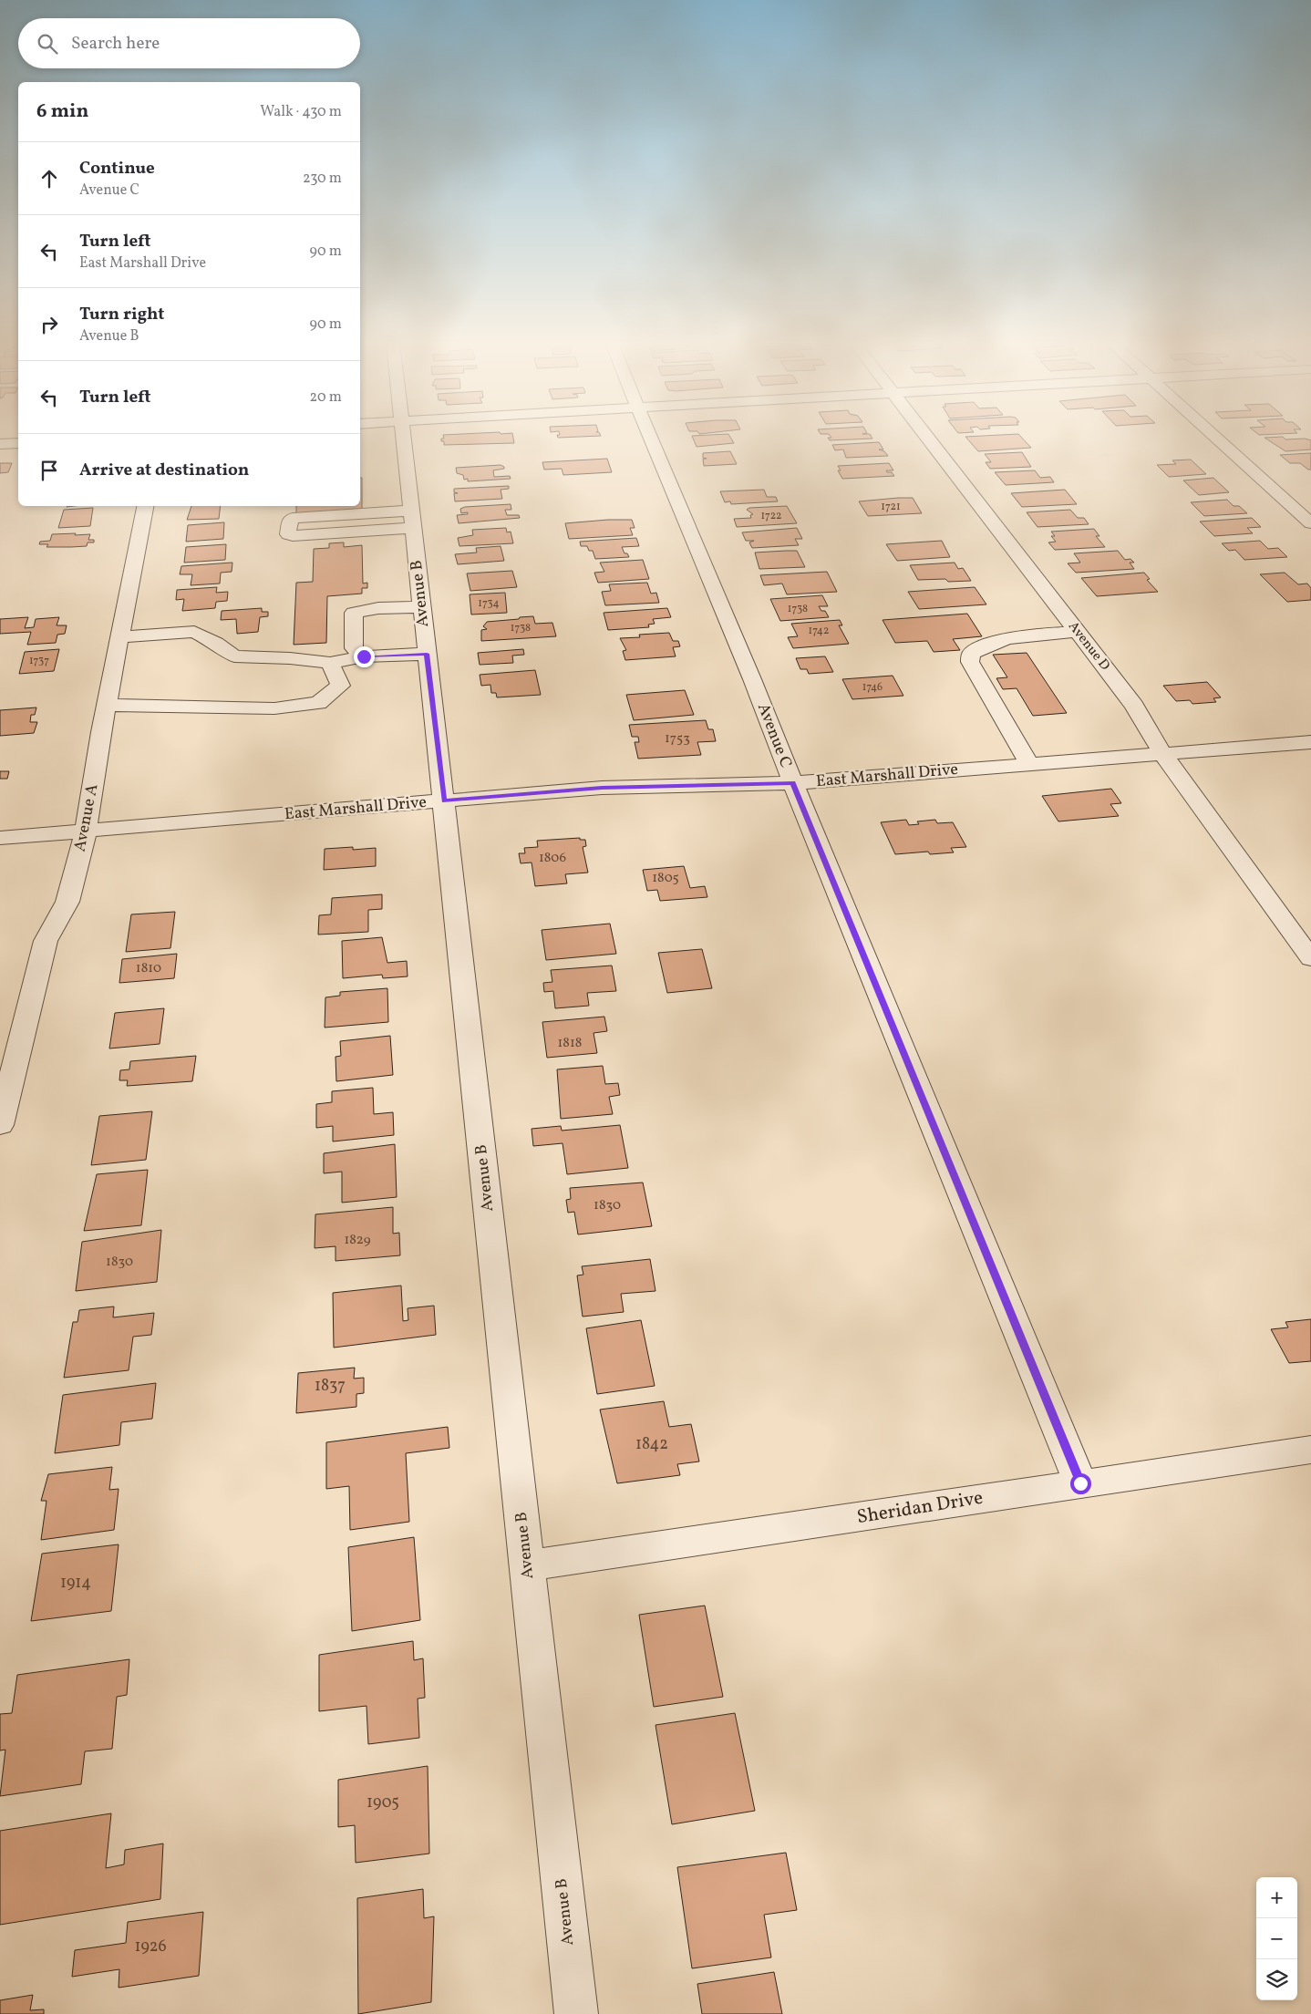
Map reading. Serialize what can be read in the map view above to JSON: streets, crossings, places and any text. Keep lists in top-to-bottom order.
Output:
{
  "streets": {
    "street": [
      "Avenue B",
      "Avenue D",
      "Avenue C",
      "East Marshall Drive",
      "Avenue A",
      "Sheridan Drive"
    ]
  },
  "crossings": [
    ["Avenue B", "East Marshall Drive"],
    ["Avenue B", "Sheridan Drive"],
    ["Avenue D", "East Marshall Drive"],
    ["Avenue C", "East Marshall Drive"],
    ["Avenue C", "Sheridan Drive"],
    ["East Marshall Drive", "Avenue A"]
  ],
  "house_numbers": [
    "1721",
    "1722",
    "1734",
    "1738",
    "1738",
    "1742",
    "1737",
    "1746",
    "1753",
    "1806",
    "1805",
    "1810",
    "1818",
    "1830",
    "1829",
    "1830",
    "1837",
    "1842",
    "1914",
    "1905",
    "1926"
  ],
  "page": {
    "search": "Search here",
    "heading": ["6 min", "Walk · 430 m"],
    "list": [
      ["Continue", "Avenue C", "230 m"],
      ["Turn left", "East Marshall Drive", "90 m"],
      ["Turn right", "Avenue B", "90 m"],
      ["Turn left", "20 m"],
      "Arrive at destination"
    ],
    "map_buttons": ["+", "−"]
  }
}
